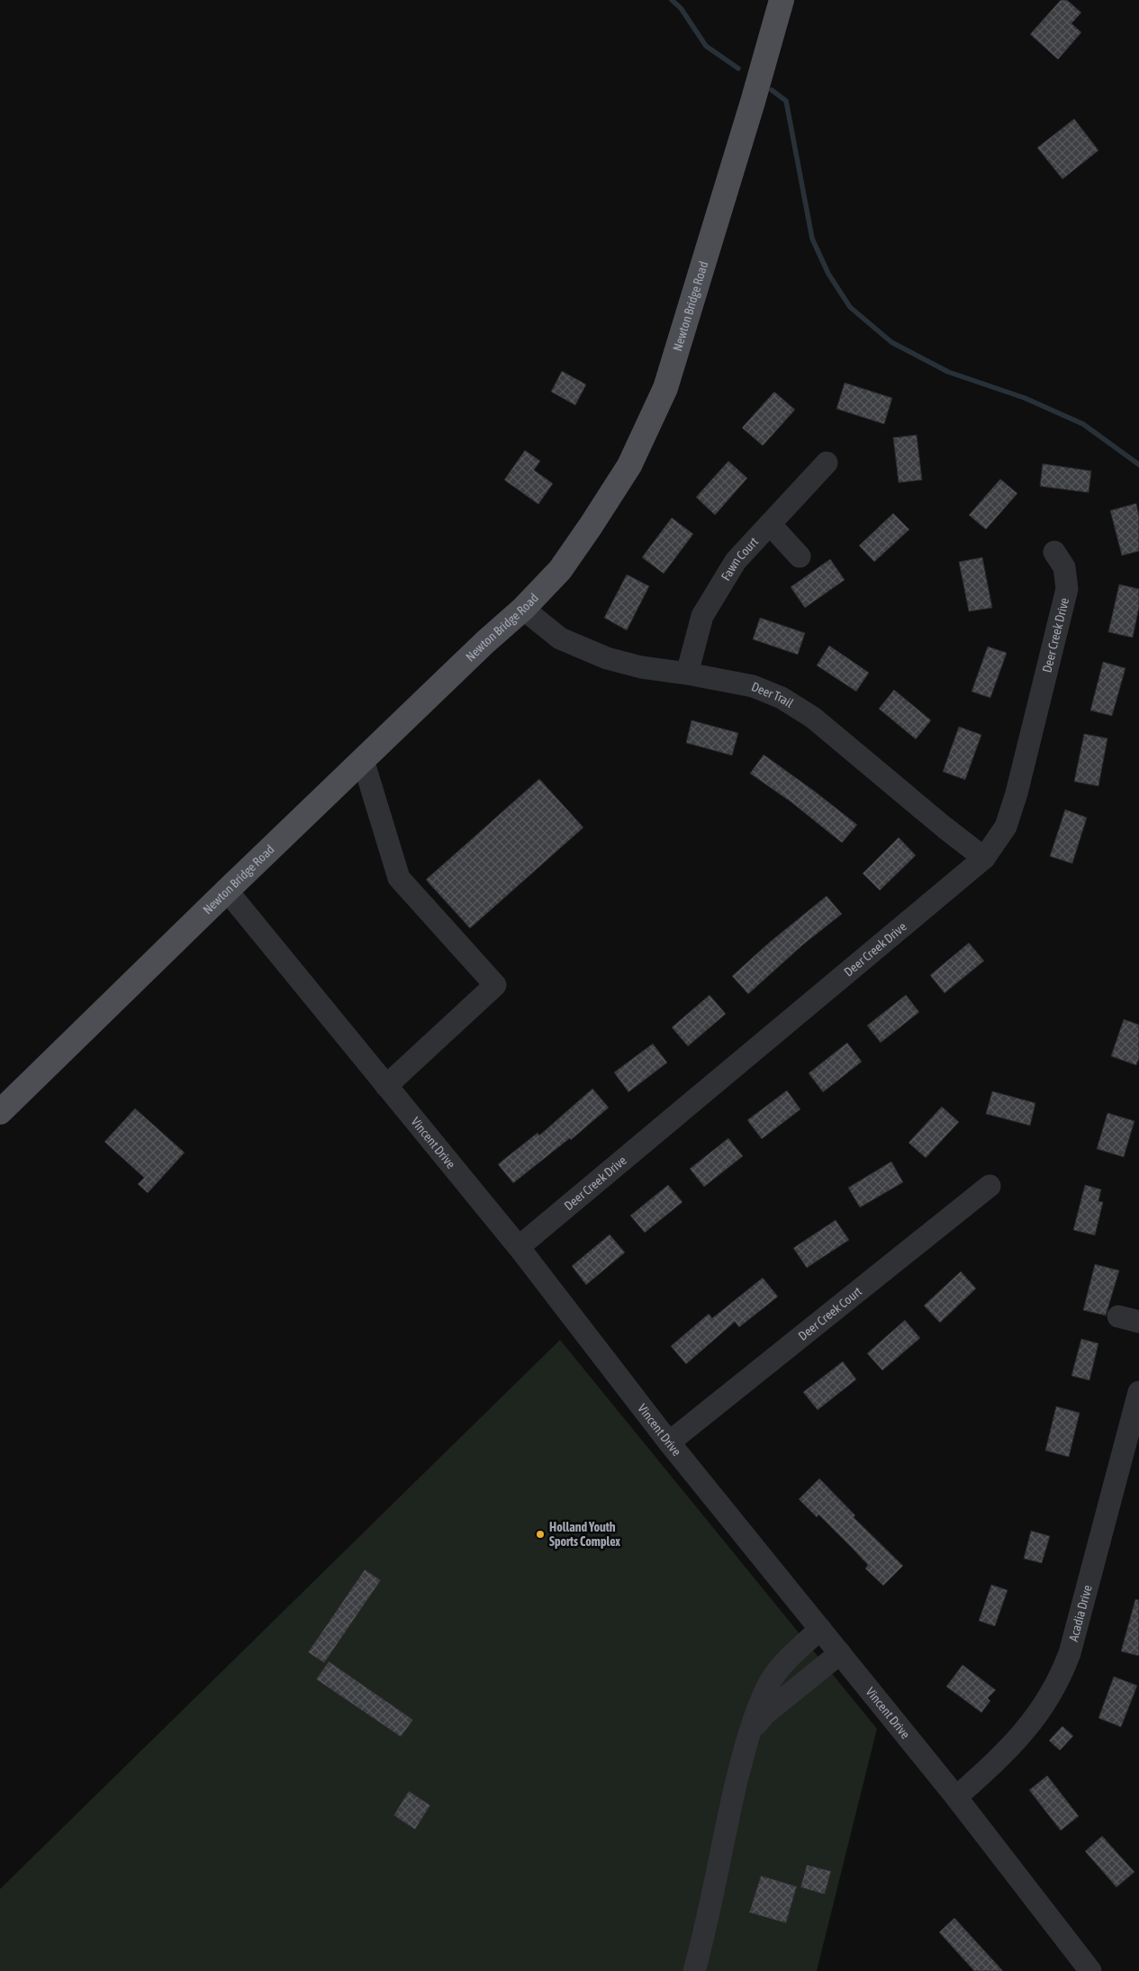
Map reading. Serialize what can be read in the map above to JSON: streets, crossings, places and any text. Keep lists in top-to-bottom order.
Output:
{
  "streets": {
    "main road": ["Newton Bridge Road"],
    "street": [
      "Fawn Court",
      "Deer Creek Drive",
      "Deer Trail",
      "Vincent Drive",
      "Deer Creek Court",
      "Acadia Drive"
    ]
  },
  "crossings": [
    ["Newton Bridge Road", "Deer Trail"],
    ["Newton Bridge Road", "Vincent Drive"],
    ["Fawn Court", "Deer Trail"],
    ["Deer Creek Drive", "Deer Trail"],
    ["Deer Creek Drive", "Vincent Drive"],
    ["Vincent Drive", "Deer Creek Court"],
    ["Vincent Drive", "Acadia Drive"]
  ],
  "places": ["Holland Youth Sports Complex"]
}
